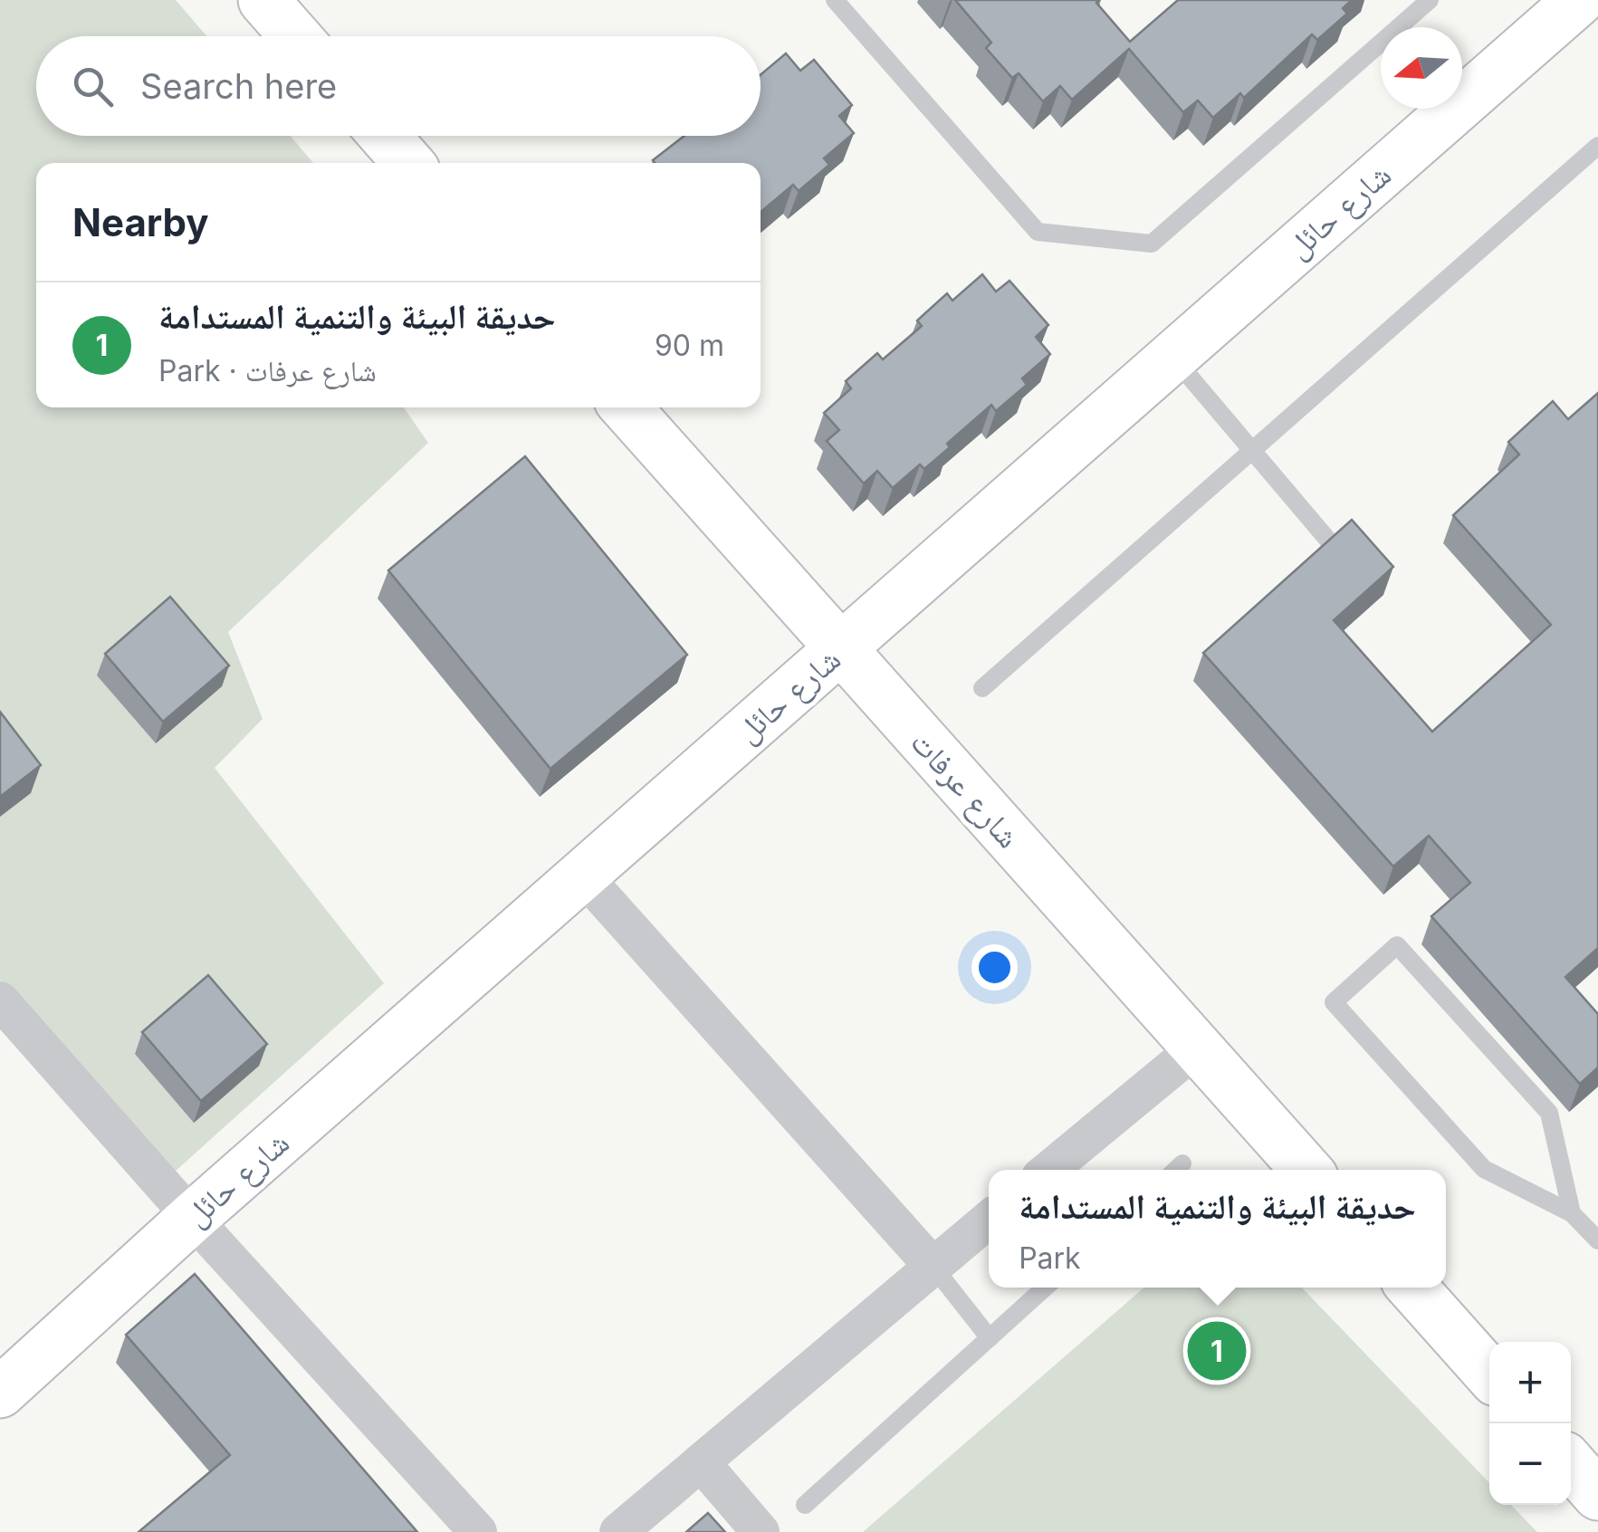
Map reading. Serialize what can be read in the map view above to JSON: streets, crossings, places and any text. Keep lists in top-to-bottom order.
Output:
{
  "streets": {
    "main road": ["شارع حائل", "شارع عرفات"]
  },
  "crossings": [
    ["شارع حائل", "شارع عرفات"]
  ],
  "north": "left",
  "page": {
    "search": "Search here",
    "heading": "Nearby",
    "list": [
      {
        "mark": "1",
        "name": "حديقة البيئة والتنمية المستدامة",
        "note": "Park · شارع عرفات",
        "value": "90 m"
      }
    ],
    "popup": ["حديقة البيئة والتنمية المستدامة", "Park"],
    "pins": "1",
    "map_buttons": ["+", "−"]
  }
}
